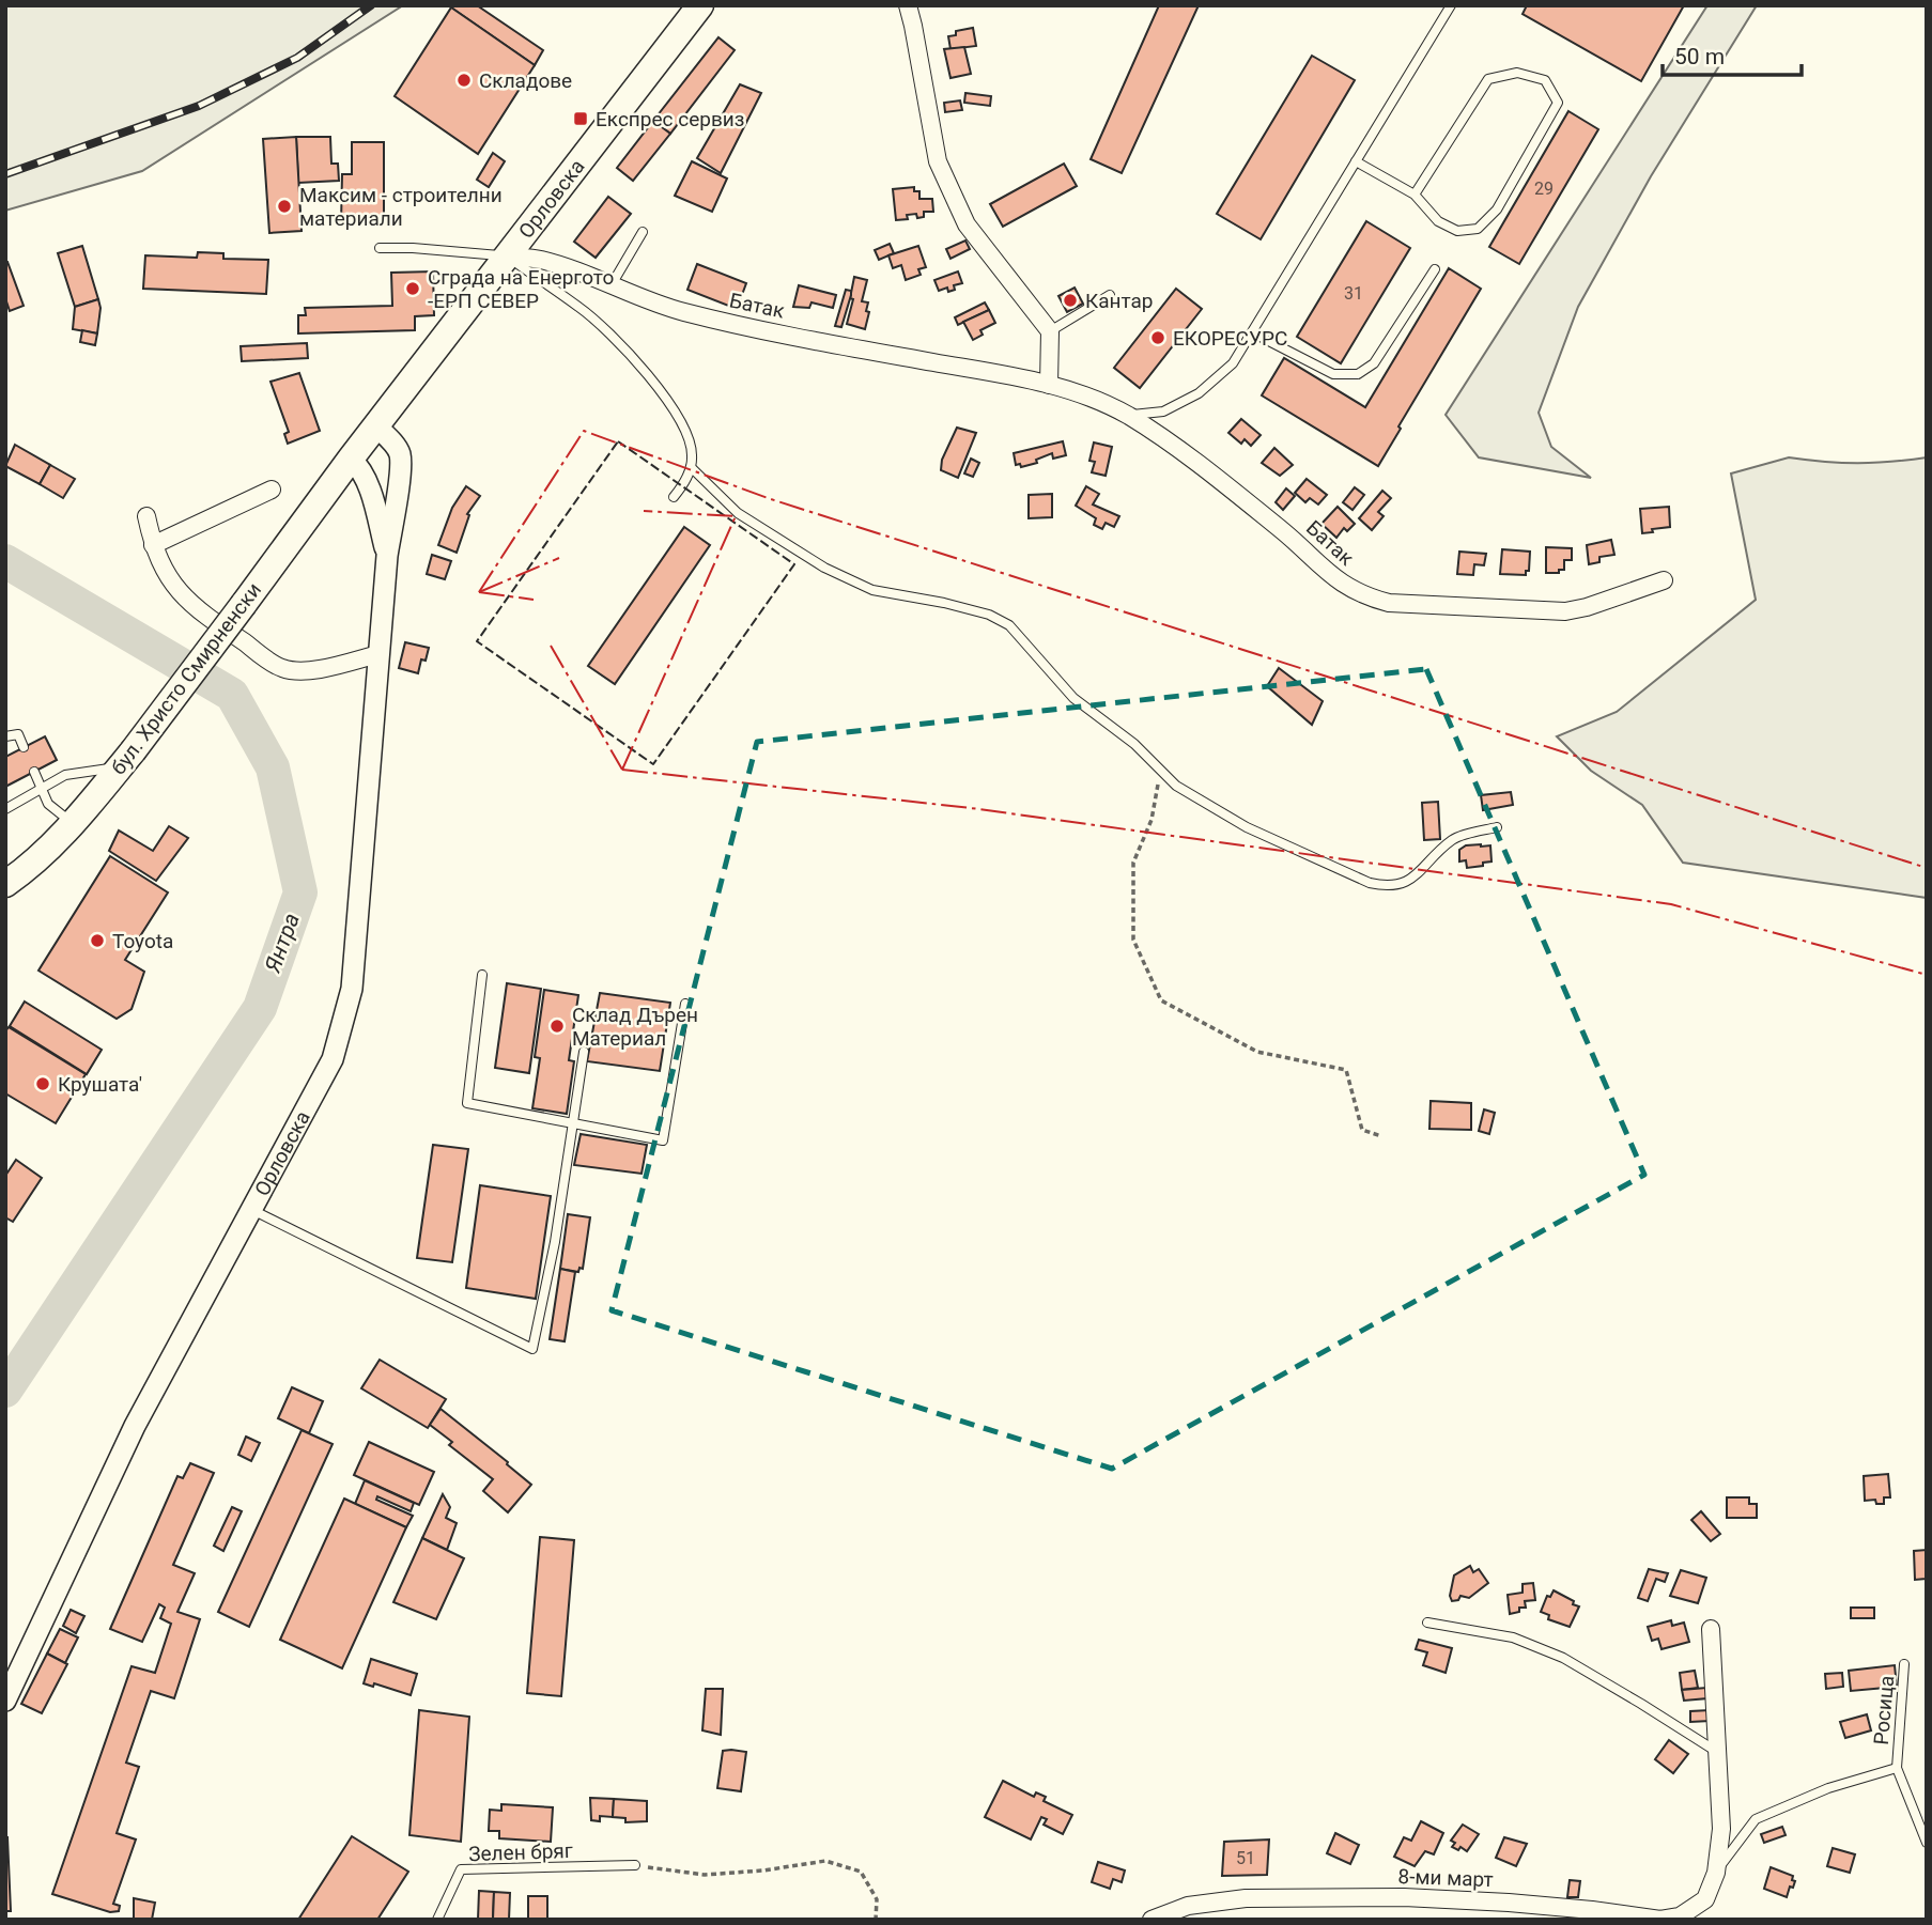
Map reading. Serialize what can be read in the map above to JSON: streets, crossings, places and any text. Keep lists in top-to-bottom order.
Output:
{
  "streets": {
    "main road": ["Орловска", "бул. Христо Смирненски"],
    "street": ["Батак", "8-ми март"],
    "lane": ["Росица", "Зелен бряг"]
  },
  "crossings": [
    ["Орловска", "Батак"],
    ["Орловска", "бул. Христо Смирненски"],
    ["Росица", "8-ми март"]
  ],
  "water": ["Янтра"],
  "places": {
    "other": [
      "Складове",
      "Максим - строителни материали",
      "Сграда на Енергото -ЕРП СЕВЕР",
      "Кантар",
      "ЕКОРЕСУРС",
      "Toyota",
      "Склад Дърен Материал",
      "Крушата'"
    ],
    "transit": ["Експрес сервиз"]
  },
  "house_numbers": ["29", "31", "51"],
  "scale_bar": "50 m"
}
